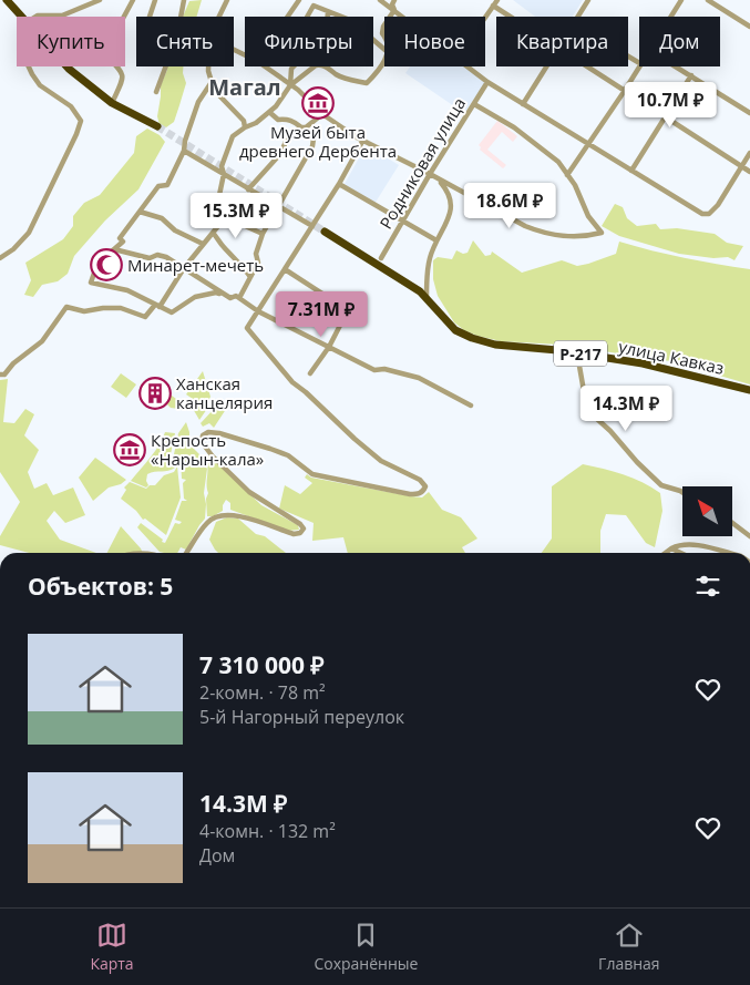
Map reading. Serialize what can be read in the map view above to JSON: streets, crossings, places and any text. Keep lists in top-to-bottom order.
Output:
{
  "streets": {
    "highway": ["Р-217", "улица Кавказ"],
    "street": ["Родниковая улица"]
  },
  "districts": ["Магал"],
  "places": {
    "museum": ["Музей быта древнего Дербента", "Крепость «Нарын-кала»"],
    "mosque": ["Минарет-мечеть"],
    "building": ["Ханская канцелярия"]
  },
  "north": "top left",
  "page": {
    "chip": [
      "Купить",
      "Снять",
      "Фильтры",
      "Новое",
      "Квартира",
      "Дом"
    ],
    "price": [
      "10.7M ₽",
      "18.6M ₽",
      "15.3M ₽",
      "7.31M ₽",
      "14.3M ₽"
    ],
    "heading": "Объектов: 5",
    "list": [
      {
        "name": "7 310 000 ₽",
        "note": "2-комн. · 78 m² · 5-й Нагорный переулок"
      },
      {
        "name": "14.3M ₽",
        "note": "4-комн. · 132 m² · Дом"
      }
    ],
    "tabs": ["Карта", "Сохранённые", "Главная"]
  }
}
